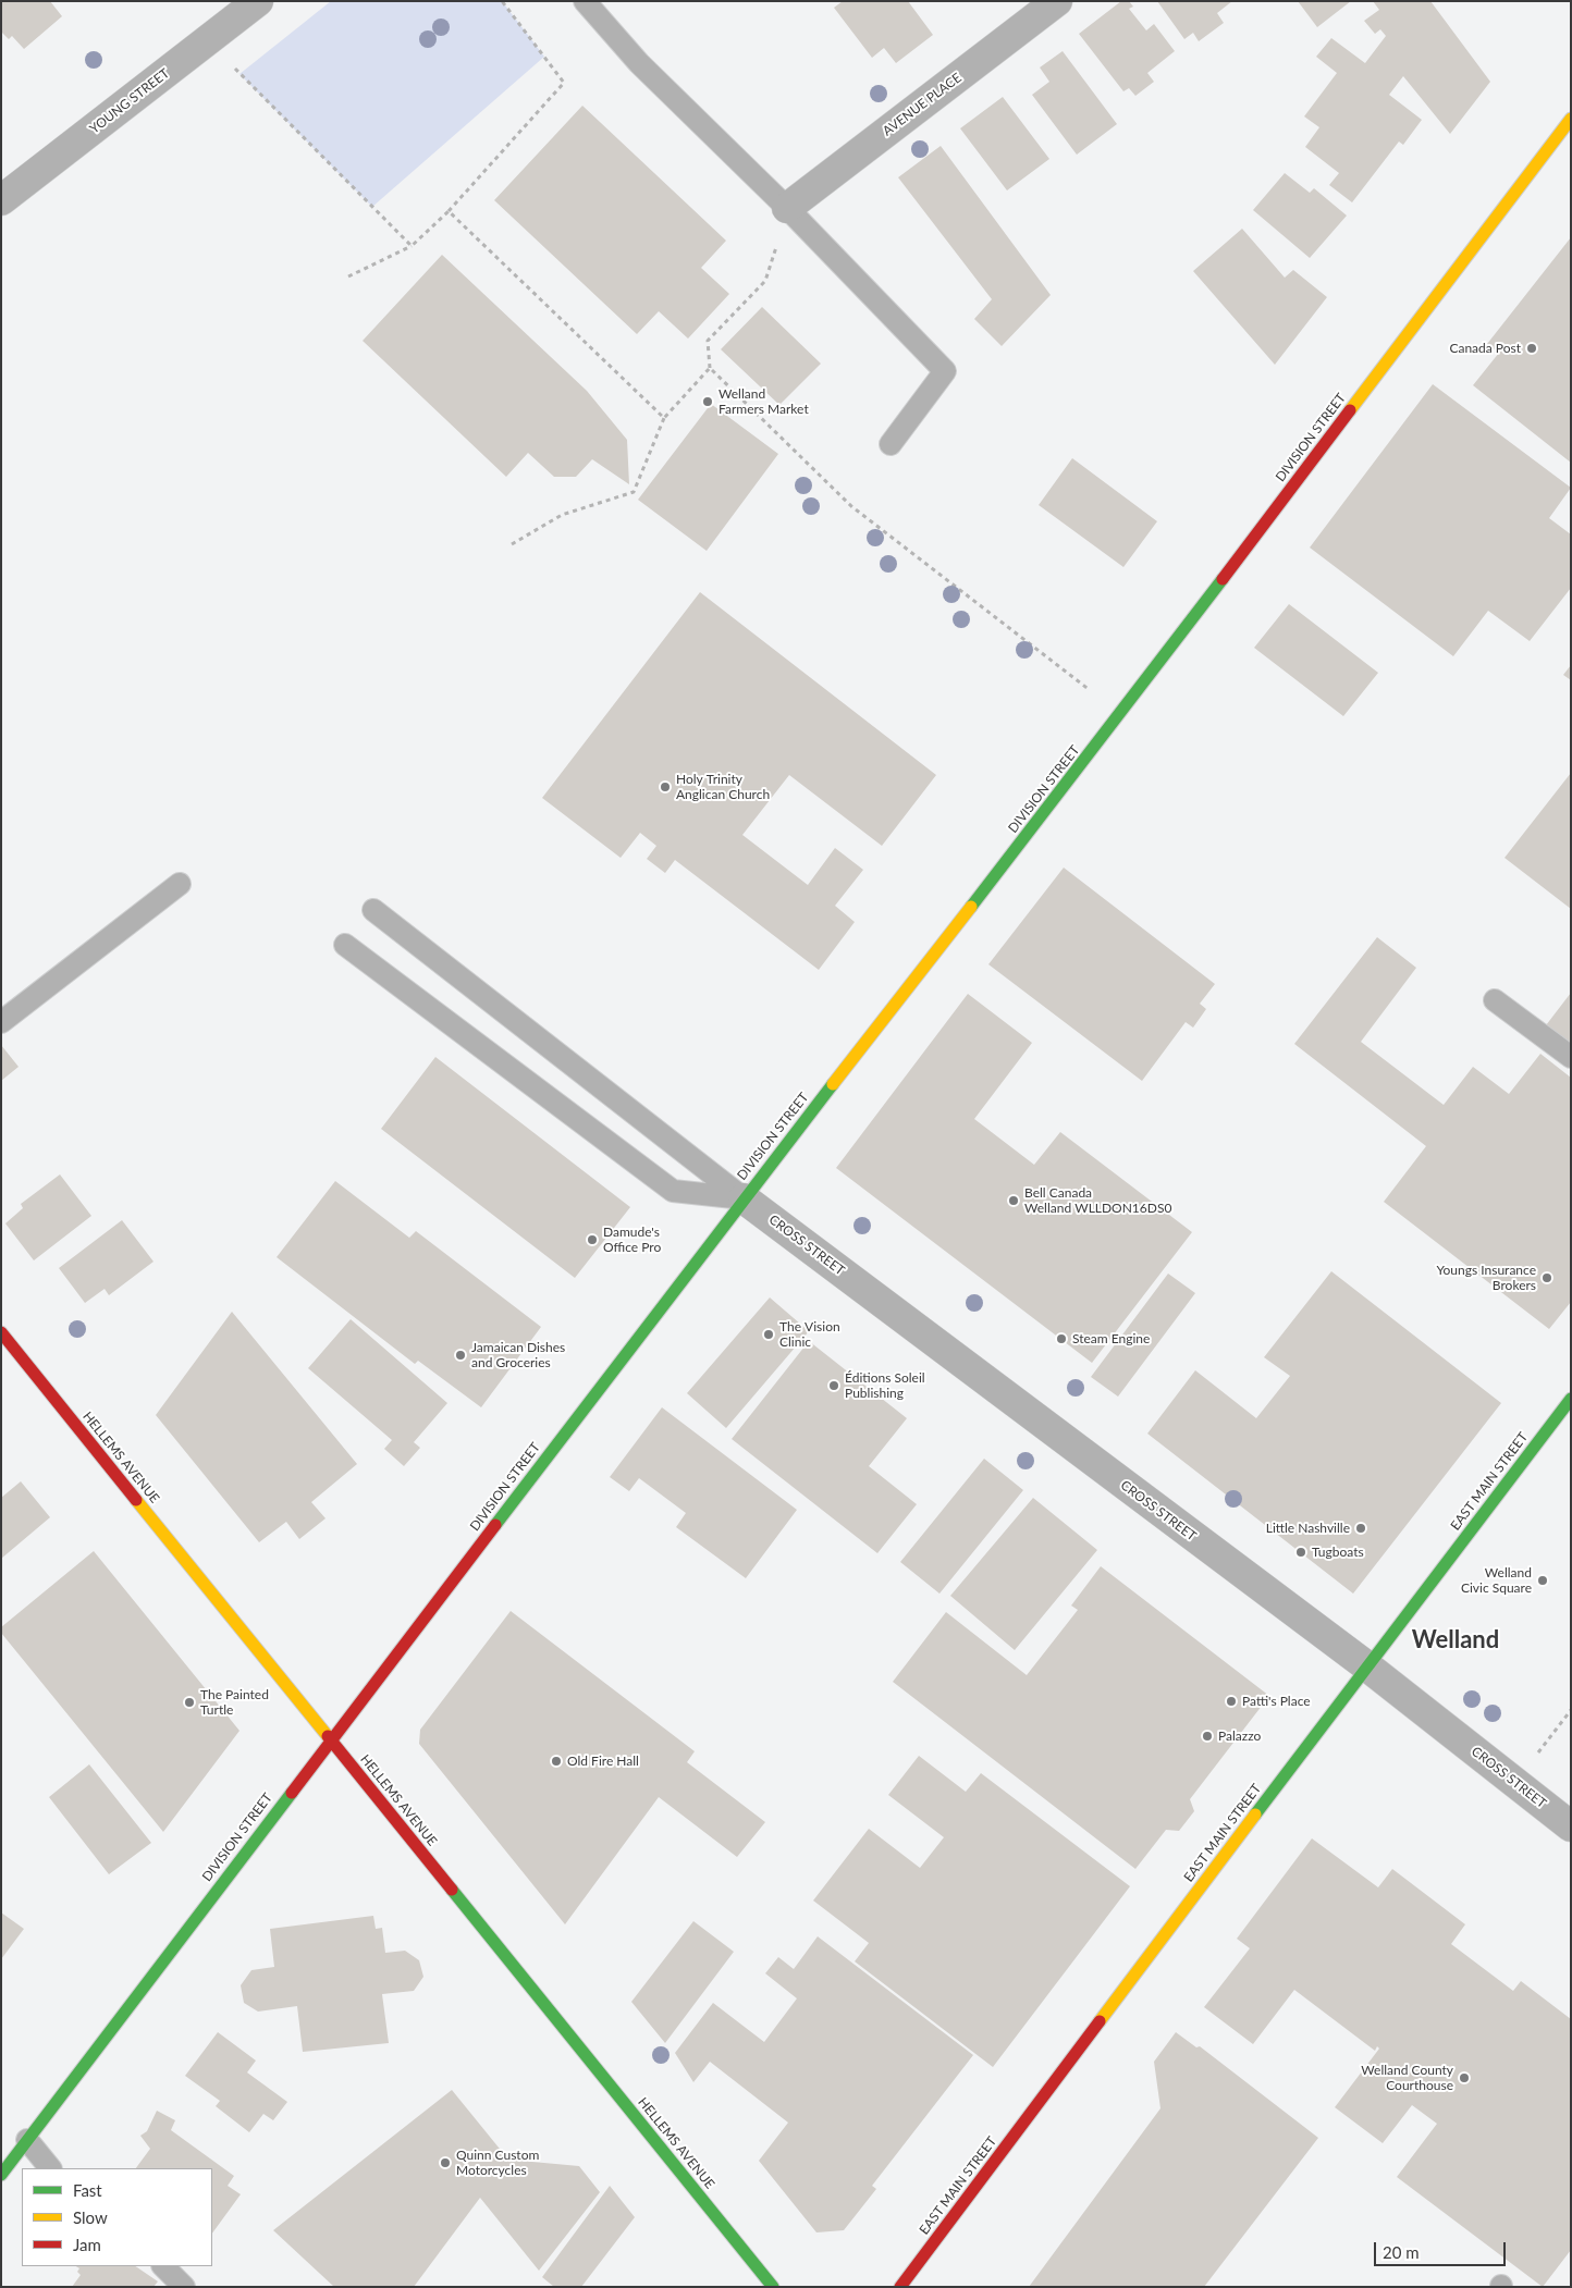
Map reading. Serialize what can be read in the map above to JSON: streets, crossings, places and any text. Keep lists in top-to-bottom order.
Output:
{
  "streets": {
    "main road": ["DIVISION STREET", "HELLEMS AVENUE", "EAST MAIN STREET"],
    "street": ["YOUNG STREET", "AVENUE PLACE", "CROSS STREET"]
  },
  "crossings": [
    ["DIVISION STREET", "CROSS STREET"],
    ["DIVISION STREET", "HELLEMS AVENUE"],
    ["CROSS STREET", "EAST MAIN STREET"]
  ],
  "districts": ["Welland"],
  "places": [
    "Canada Post",
    "Welland Farmers Market",
    "Holy Trinity Anglican Church",
    "Bell Canada Welland WLLDON16DS0",
    "Damude's Office Pro",
    "Youngs Insurance Brokers",
    "The Vision Clinic",
    "Steam Engine",
    "Jamaican Dishes and Groceries",
    "Éditions Soleil Publishing",
    "Little Nashville",
    "Tugboats",
    "Welland Civic Square",
    "Patti's Place",
    "The Painted Turtle",
    "Palazzo",
    "Old Fire Hall",
    "Welland County Courthouse",
    "Quinn Custom Motorcycles"
  ],
  "legend": ["Fast", "Slow", "Jam"],
  "scale_bar": "20 m"
}
